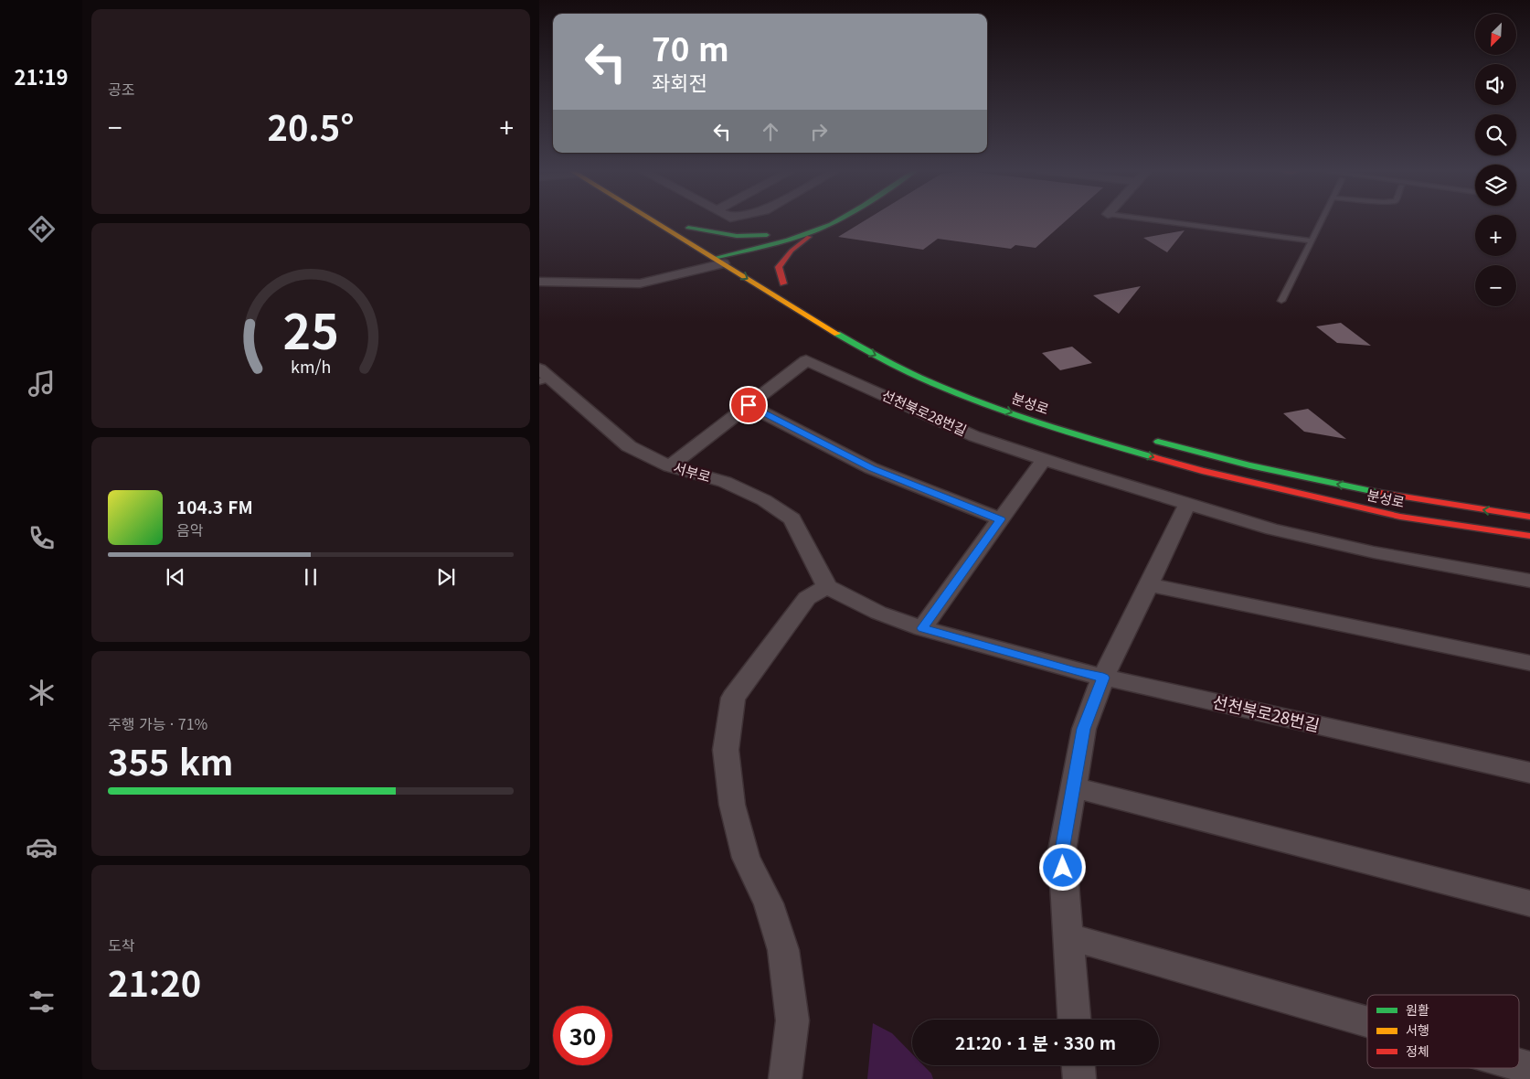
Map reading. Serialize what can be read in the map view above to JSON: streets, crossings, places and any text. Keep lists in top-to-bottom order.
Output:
{
  "streets": {
    "main road": ["분성로"],
    "street": ["선천북로28번길", "서부로"]
  },
  "crossings": [
    ["선천북로28번길", "서부로"]
  ],
  "legend": ["원활", "서행", "정체"],
  "north": "bottom left",
  "page": {
    "tabs": "21:19",
    "tile": [
      "공조",
      ["주행 가능 · 71%", "355 km"],
      ["도착", "21:20"]
    ],
    "map_buttons": ["+", "−"],
    "turn": ["70 m", "좌회전"],
    "heat": ["−", "20.5°", "+"],
    "song": ["104.3 FM", "음악"],
    "limit": "30",
    "trip": "21:20 · 1 분 · 330 m",
    "gauge": ["25", "km/h"]
  }
}
